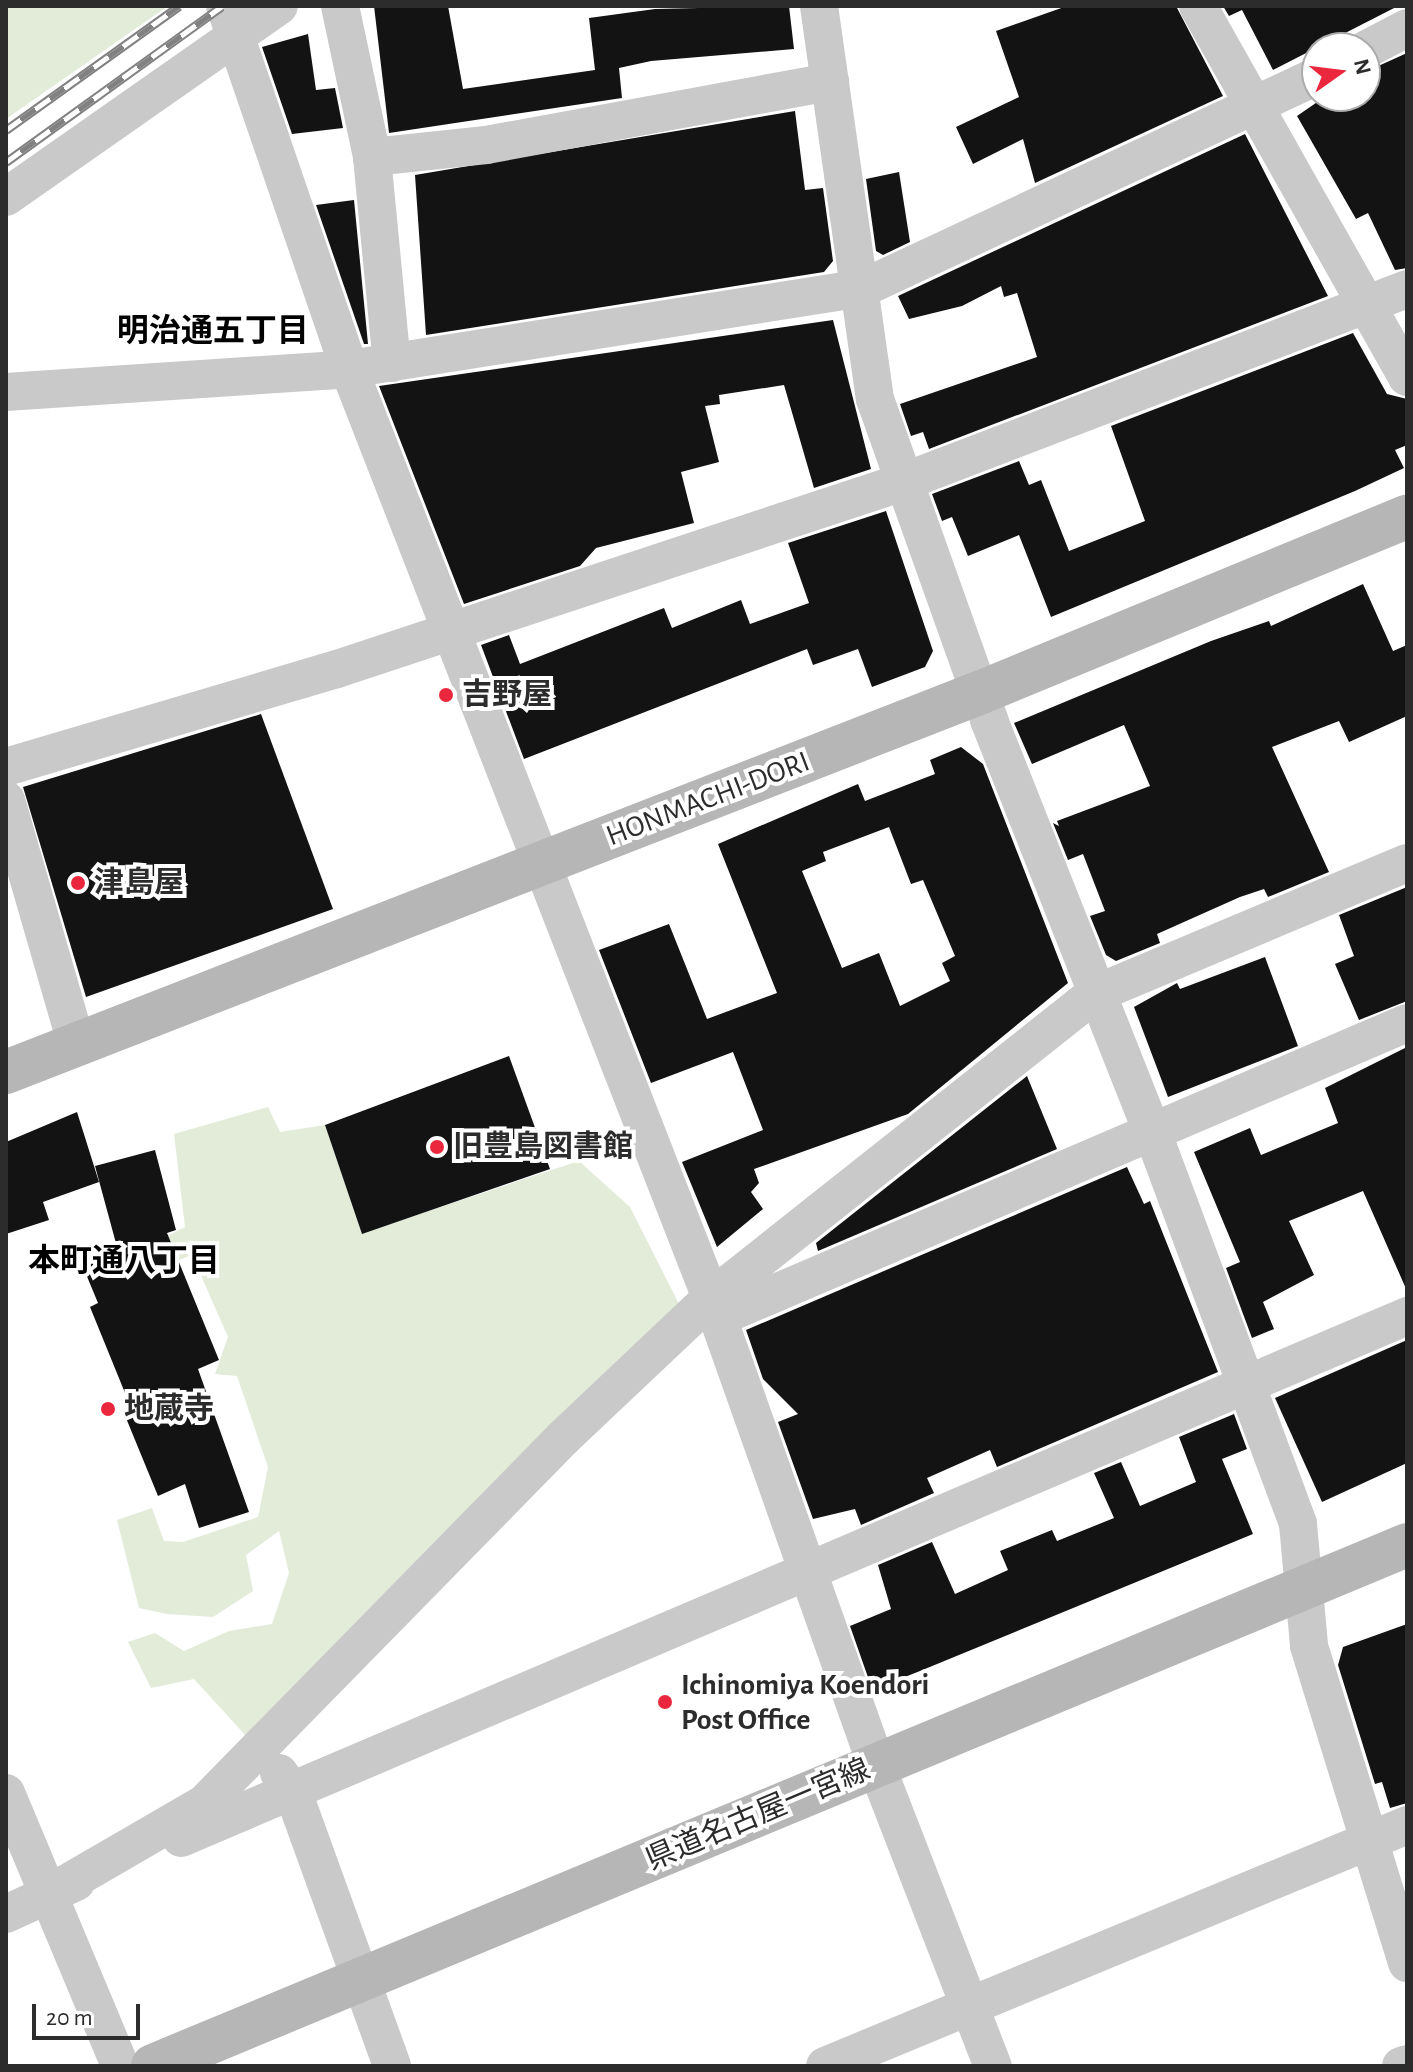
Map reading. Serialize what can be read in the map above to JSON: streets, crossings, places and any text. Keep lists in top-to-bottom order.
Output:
{
  "streets": {
    "street": ["HONMACHI-DORI", "県道名古屋一宮線"]
  },
  "districts": ["明治通五丁目", "本町通八丁目"],
  "places": [
    "吉野屋",
    "津島屋",
    "旧豊島図書館",
    "地蔵寺",
    "Ichinomiya Koendori Post Office"
  ],
  "scale_bar": "20 m",
  "north": "right"
}
